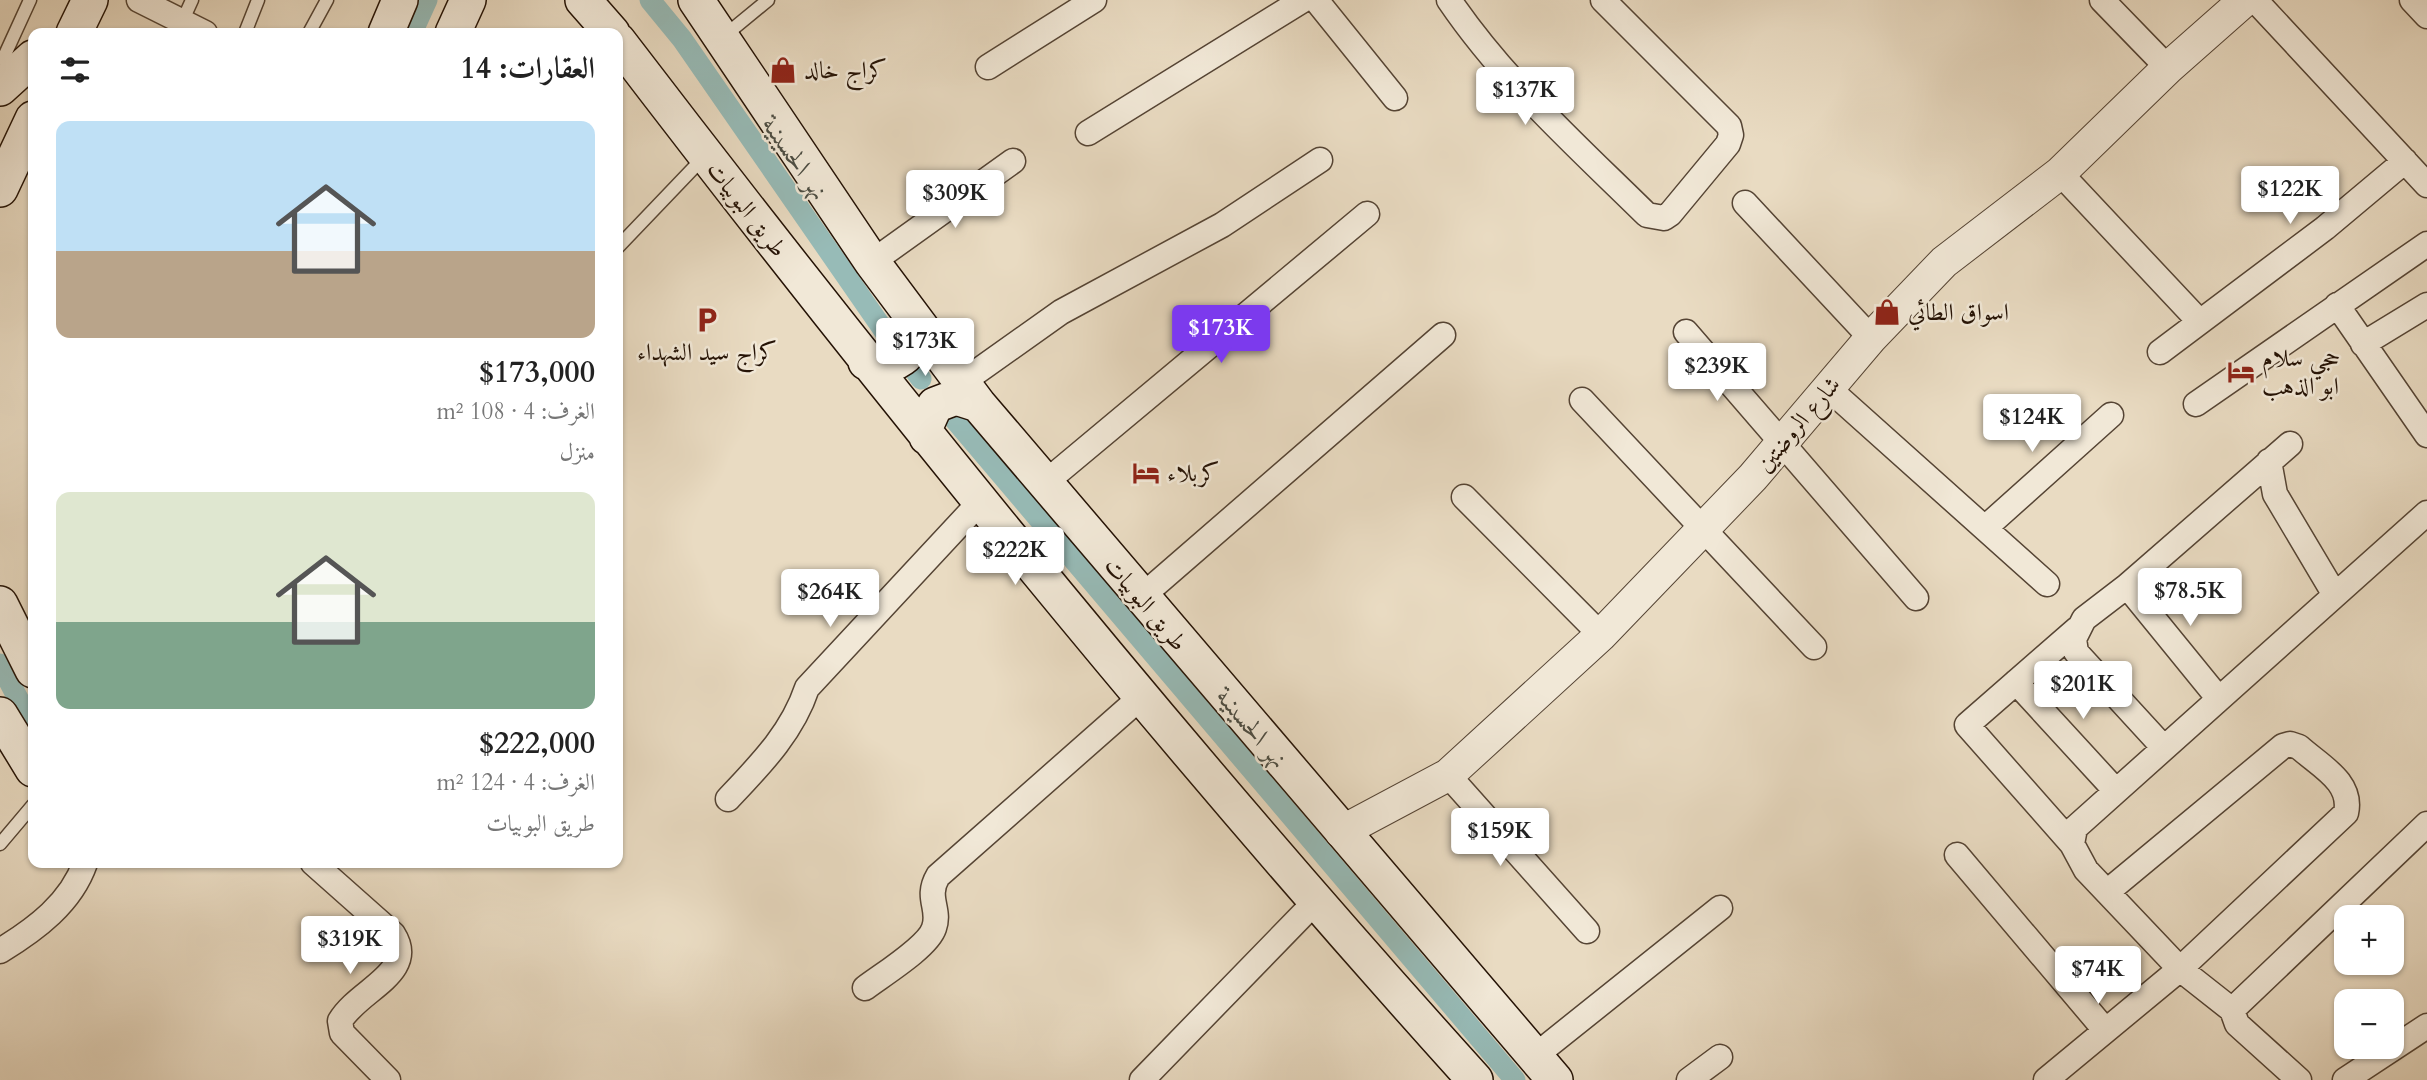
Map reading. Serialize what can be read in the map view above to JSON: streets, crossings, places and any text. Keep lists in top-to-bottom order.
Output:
{
  "streets": {
    "main road": ["طريق البوبيات"],
    "street": ["شارع الروضتين"]
  },
  "crossings": [
    ["طريق البوبيات", "شارع الروضتين"]
  ],
  "water": ["نهر الحسينية"],
  "places": {
    "shop": ["كراج خالد", "اسواق الطائي"],
    "parking": ["كراج سيد الشهداء"],
    "hotel": ["حجي سلام ابو الذهب", "كربلاء"]
  },
  "page": {
    "heading": "العقارات: 14",
    "price": [
      "$137K",
      "$122K",
      "$309K",
      "$173K",
      "$173K",
      "$239K",
      "$124K",
      "$222K",
      "$78.5K",
      "$264K",
      "$201K",
      "$159K",
      "$319K",
      "$74K"
    ],
    "list": [
      {
        "name": "$173,000",
        "note": "الغرف: 4 · 108 m² · منزل"
      },
      {
        "name": "$222,000",
        "note": "الغرف: 4 · 124 m² · طريق البوبيات"
      }
    ],
    "map_buttons": ["+", "−"]
  }
}
